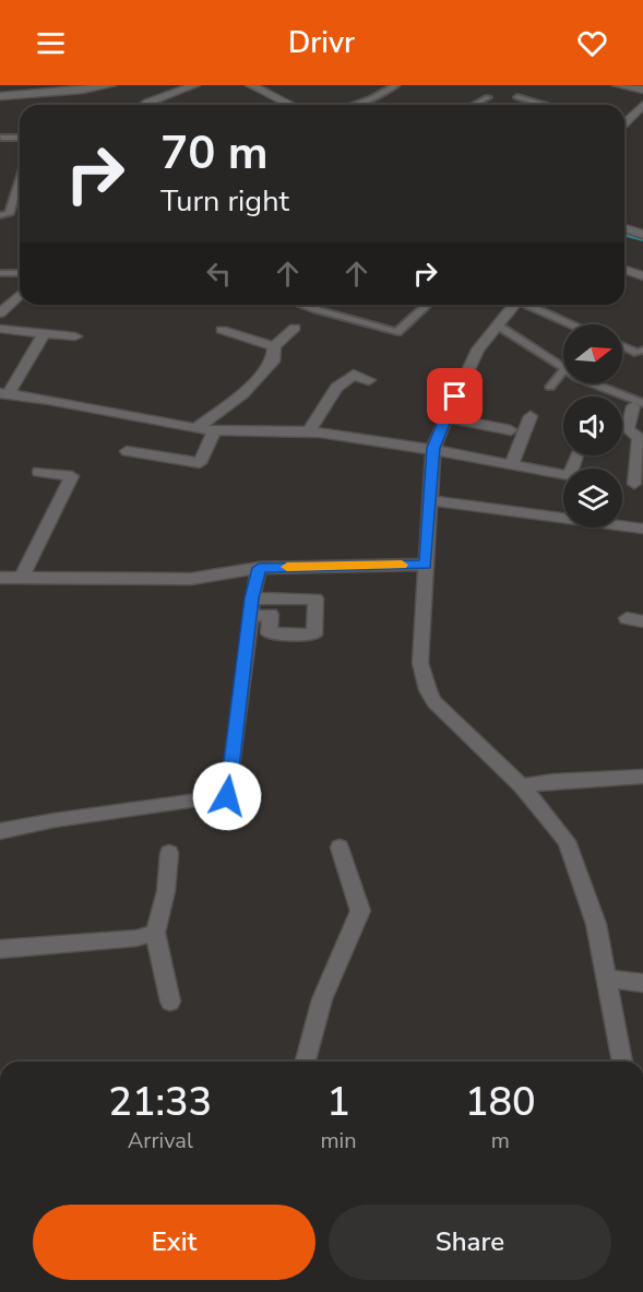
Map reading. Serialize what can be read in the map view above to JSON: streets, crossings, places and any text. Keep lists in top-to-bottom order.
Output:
{
  "north": "right",
  "page": {
    "header": "Drivr",
    "turn": ["70 m", "Turn right"],
    "eta": [
      "21:33",
      "Arrival",
      "1",
      "min",
      "180",
      "m"
    ],
    "buttons": ["Exit", "Share"]
  }
}
